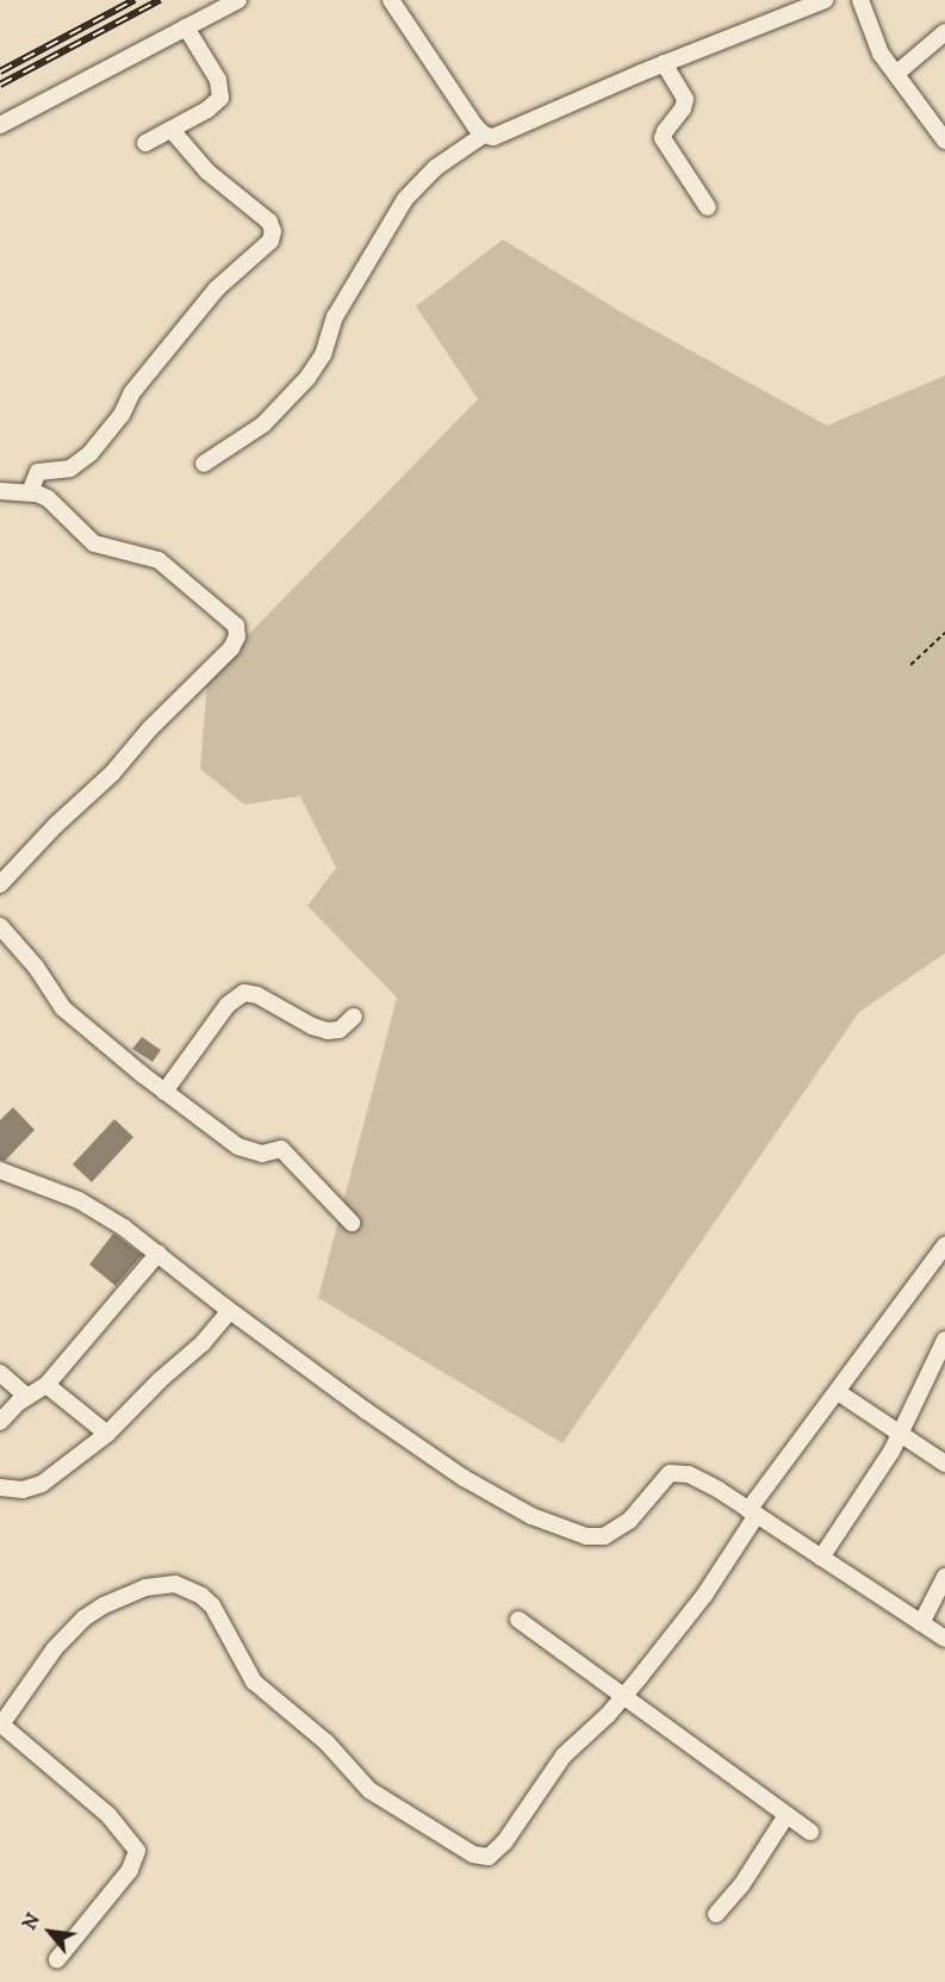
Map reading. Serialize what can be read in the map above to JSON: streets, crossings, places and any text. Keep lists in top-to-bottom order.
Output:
{
  "north": "top left"
}
